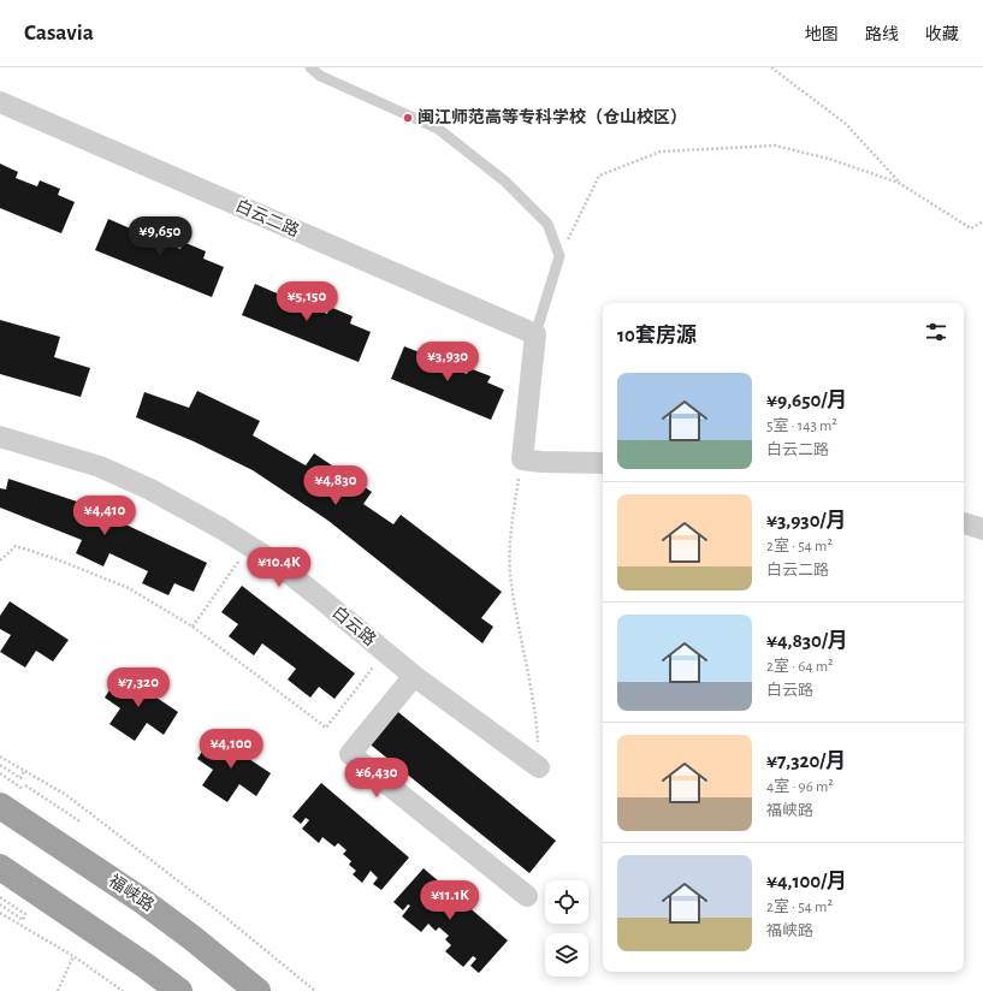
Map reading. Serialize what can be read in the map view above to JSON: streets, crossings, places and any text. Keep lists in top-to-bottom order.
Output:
{
  "streets": {
    "highway": ["福峡路"],
    "street": ["白云二路", "白云路"]
  },
  "places": ["闽江师范高等专科学校（仓山校区）"],
  "page": {
    "header": "Casavia",
    "nav": ["地图", "路线", "收藏"],
    "price": [
      "¥9,650",
      "¥5,150",
      "¥3,930",
      "¥4,830",
      "¥4,410",
      "¥10.4K",
      "¥7,320",
      "¥4,100",
      "¥6,430",
      "¥11.1K"
    ],
    "heading": "10套房源",
    "list": [
      {
        "name": "¥9,650/月",
        "note": "5室 · 143 m² · 白云二路"
      },
      {
        "name": "¥3,930/月",
        "note": "2室 · 54 m² · 白云二路"
      },
      {
        "name": "¥4,830/月",
        "note": "2室 · 64 m² · 白云路"
      },
      {
        "name": "¥7,320/月",
        "note": "4室 · 96 m² · 福峡路"
      },
      {
        "name": "¥4,100/月",
        "note": "2室 · 54 m² · 福峡路"
      }
    ]
  }
}
